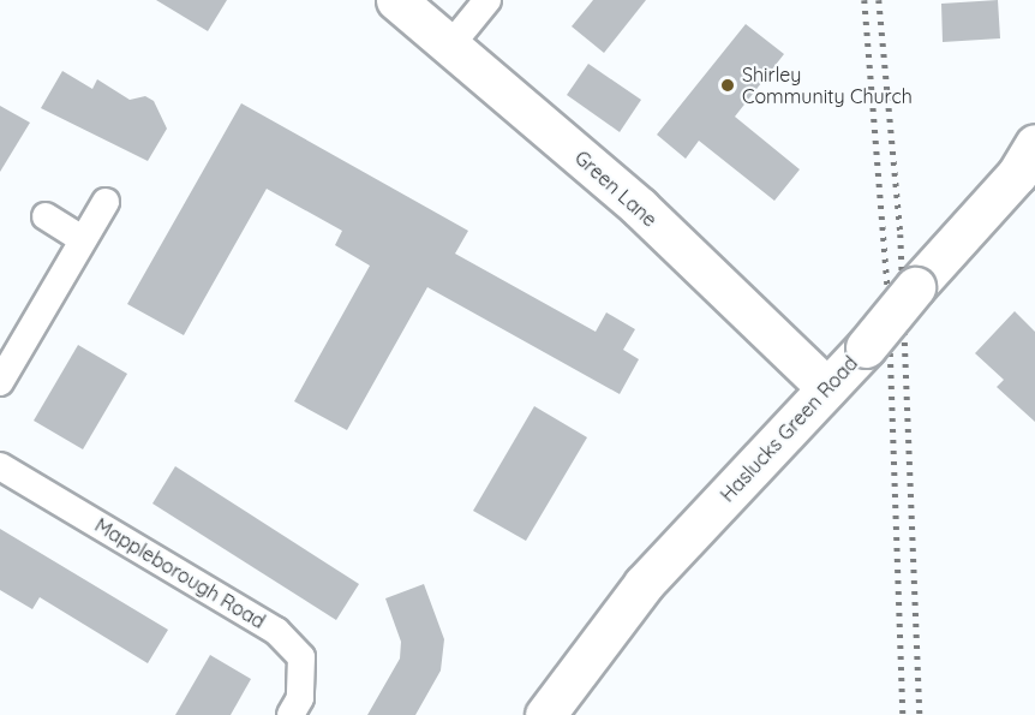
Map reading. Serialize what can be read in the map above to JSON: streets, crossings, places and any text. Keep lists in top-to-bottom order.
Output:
{
  "streets": {
    "street": ["Green Lane", "Haslucks Green Road", "Mappleborough Road"]
  },
  "crossings": [
    ["Green Lane", "Haslucks Green Road"]
  ],
  "places": ["Shirley Community Church"]
}
